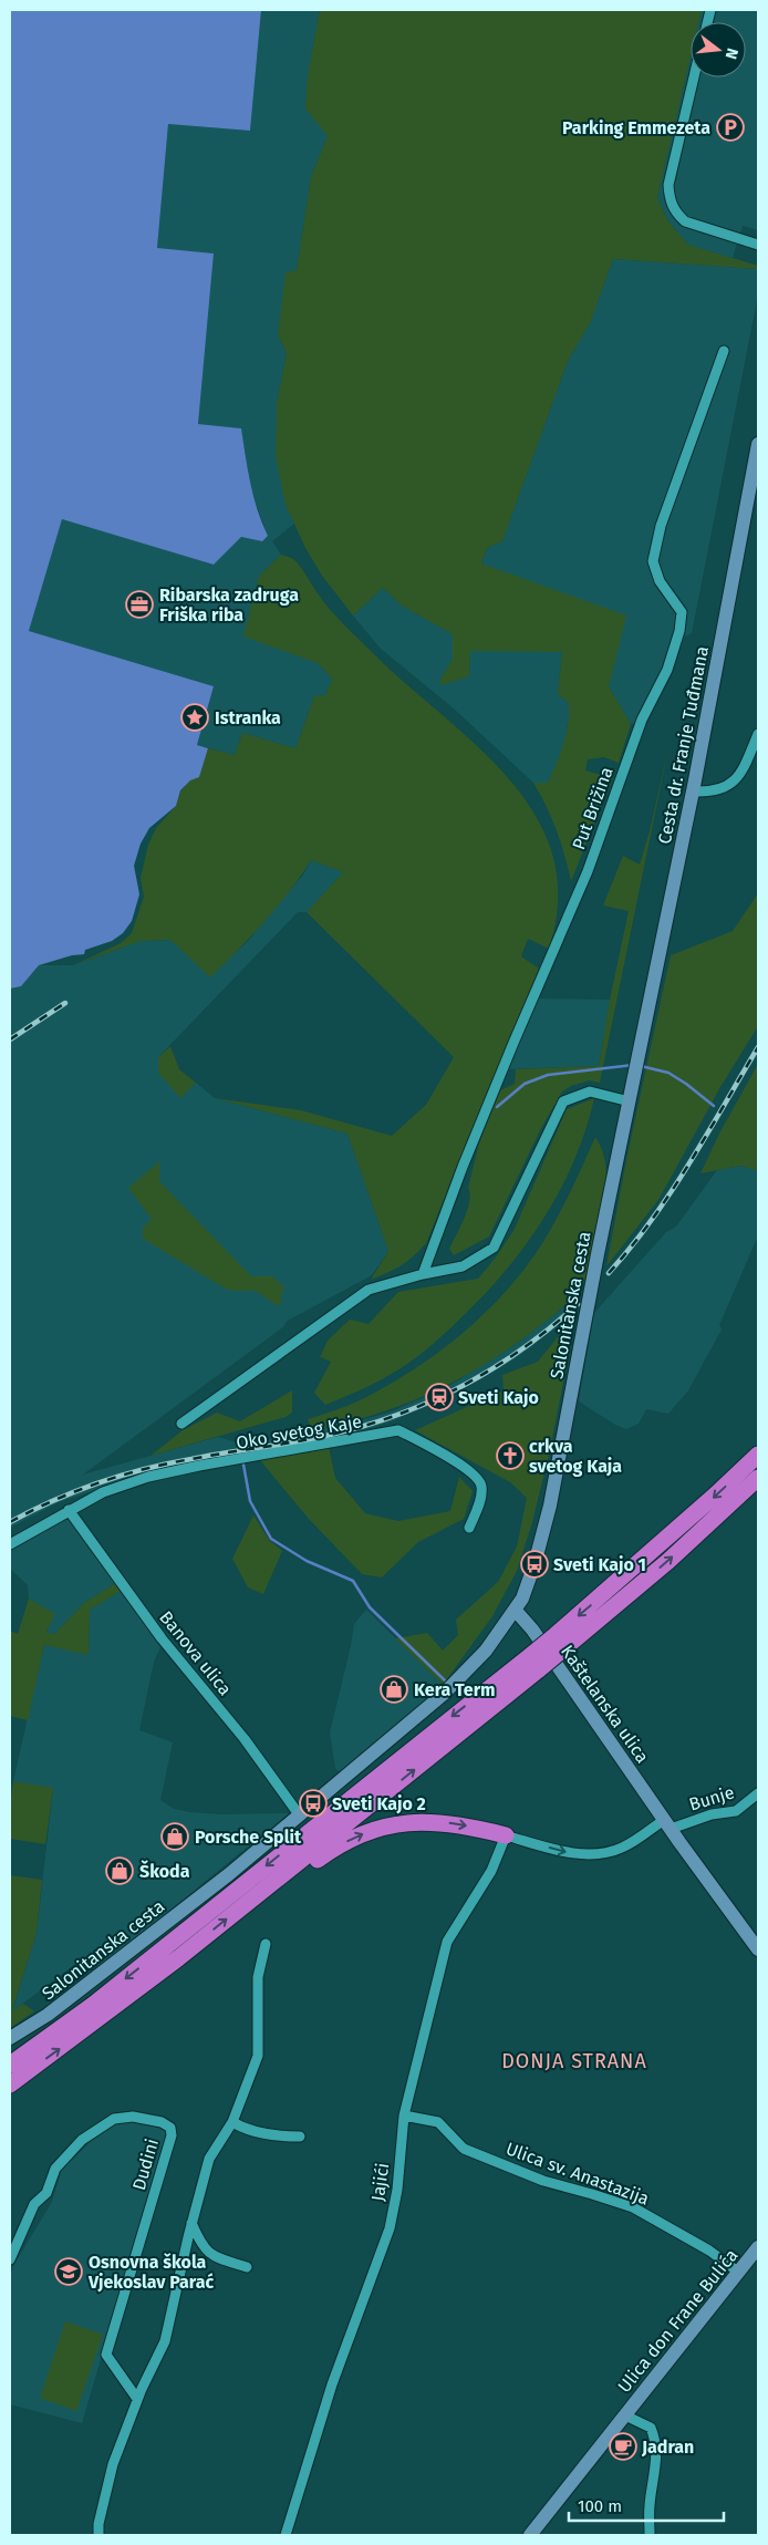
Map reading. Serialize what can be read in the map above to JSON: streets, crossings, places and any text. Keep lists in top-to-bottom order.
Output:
{
  "streets": {
    "main road": [
      "Cesta dr. Franje Tuđmana",
      "Salonitanska cesta",
      "Kaštelanska ulica",
      "Ulica don Frane Bulića"
    ],
    "street": [
      "Put Brižina",
      "Oko svetog Kaje",
      "Banova ulica",
      "Bunje",
      "Dudini",
      "Ulica sv. Anastazija",
      "Jajići"
    ]
  },
  "crossings": [
    ["Cesta dr. Franje Tuđmana", "Salonitanska cesta"],
    ["Salonitanska cesta", "Banova ulica"],
    ["Salonitanska cesta", "Kaštelanska ulica"],
    ["Oko svetog Kaje", "Banova ulica"],
    ["Kaštelanska ulica", "Bunje"],
    ["Ulica sv. Anastazija", "Jajići"],
    ["Ulica sv. Anastazija", "Ulica don Frane Bulića"]
  ],
  "districts": ["DONJA STRANA"],
  "places": {
    "parking": ["Parking Emmezeta"],
    "office": ["Ribarska zadruga Friška riba"],
    "place": ["Istranka"],
    "station": ["Sveti Kajo"],
    "church": ["crkva svetog Kaja"],
    "bus stop": ["Sveti Kajo 1", "Sveti Kajo 2"],
    "shop": ["Kera Term", "Porsche Split", "Škoda"],
    "school or university": ["Osnovna škola Vjekoslav Parać"],
    "cafe": ["Jadran"]
  },
  "scale_bar": "100 m",
  "north": "right"
}
